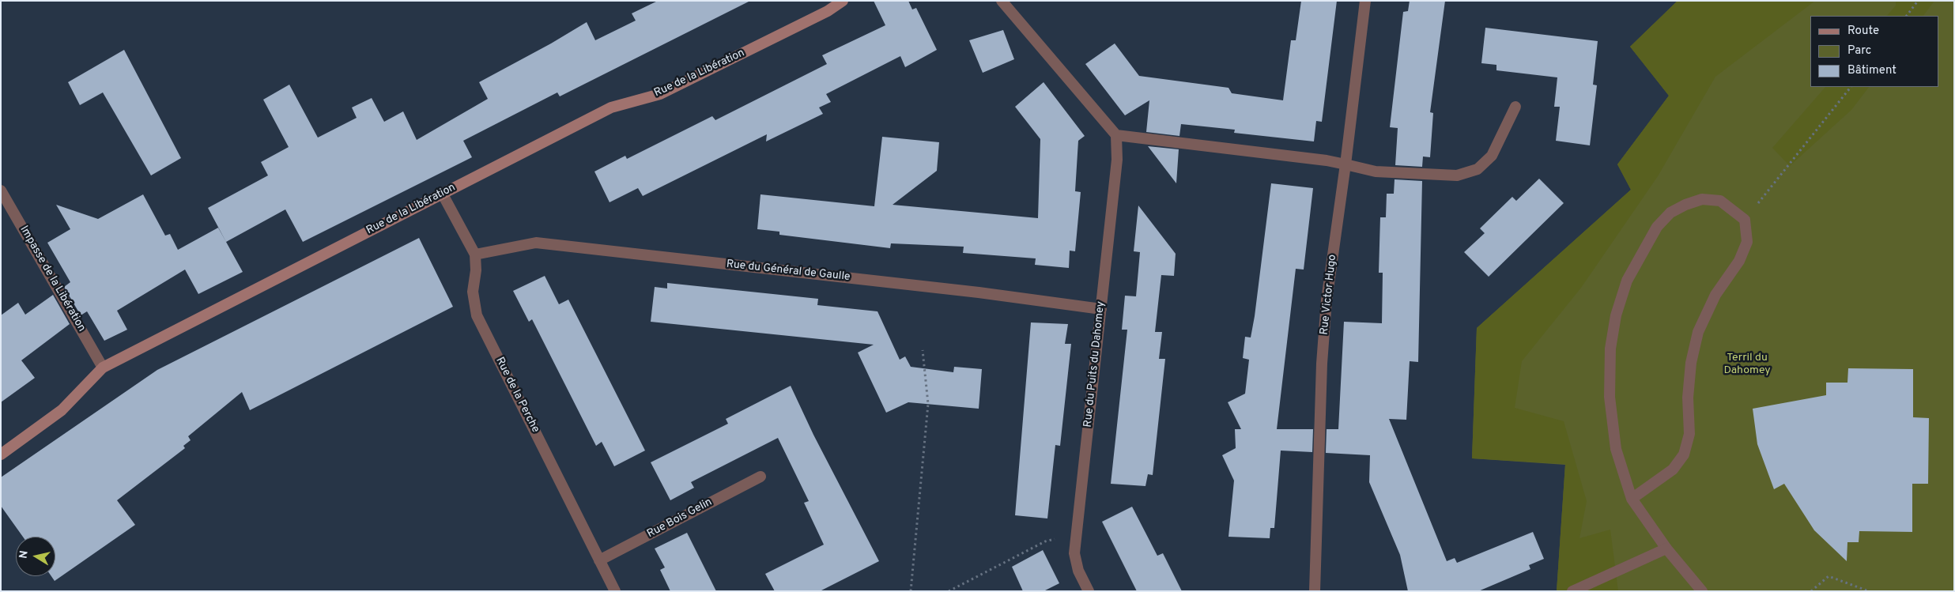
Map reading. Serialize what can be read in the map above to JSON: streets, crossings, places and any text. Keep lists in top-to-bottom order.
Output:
{
  "streets": {
    "main road": ["Rue de la Libération"],
    "street": [
      "Rue du Général de Gaulle",
      "Impasse de la Libération",
      "Rue Victor Hugo",
      "Rue du Puits du Dahomey",
      "Rue de la Perche",
      "Rue Bois Gelin"
    ]
  },
  "crossings": [
    ["Rue de la Libération", "Impasse de la Libération"],
    ["Rue de la Libération", "Rue de la Perche"],
    ["Rue du Général de Gaulle", "Rue du Puits du Dahomey"],
    ["Rue du Général de Gaulle", "Rue de la Perche"],
    ["Rue de la Perche", "Rue Bois Gelin"]
  ],
  "parks": ["Terril du Dahomey"],
  "legend": ["Route", "Parc", "Bâtiment"],
  "north": "left"
}
